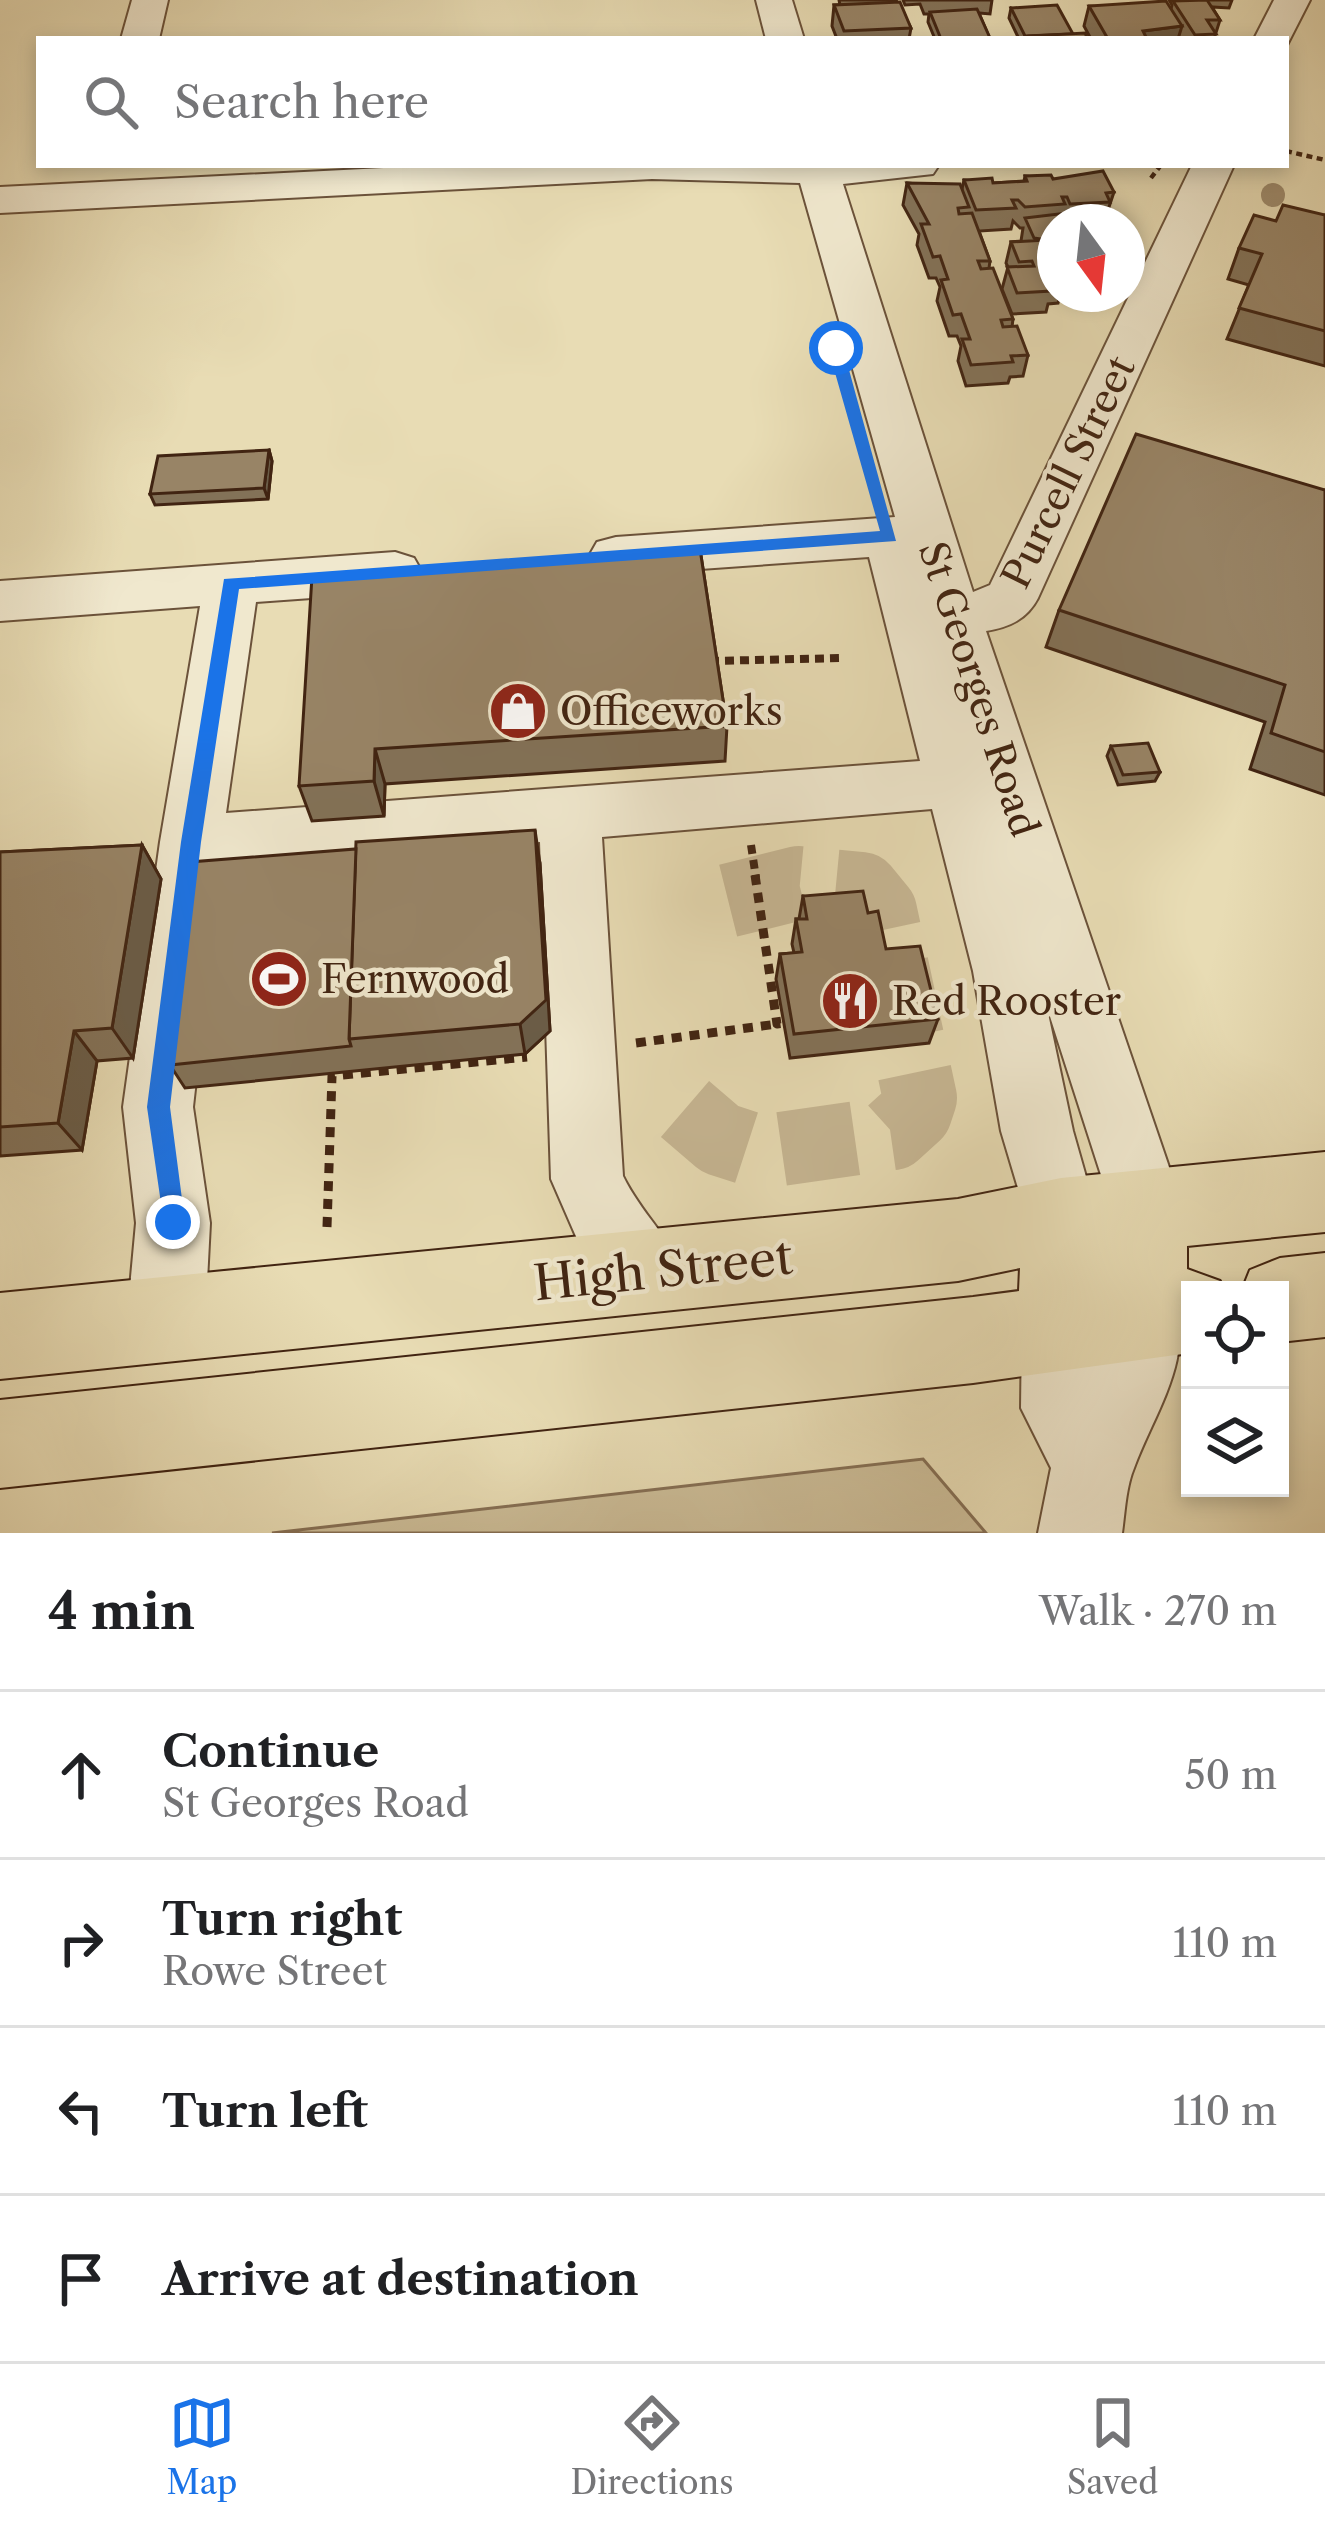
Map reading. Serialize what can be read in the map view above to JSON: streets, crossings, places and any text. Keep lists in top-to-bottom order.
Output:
{
  "streets": {
    "highway": ["High Street"],
    "street": ["Purcell Street", "St Georges Road"]
  },
  "crossings": [
    ["Purcell Street", "St Georges Road"],
    ["St Georges Road", "High Street"]
  ],
  "places": {
    "shop": ["Officeworks"],
    "sports": ["Fernwood"],
    "restaurant": ["Red Rooster"]
  },
  "north": "bottom",
  "page": {
    "search": "Search here",
    "heading": ["4 min", "Walk · 270 m"],
    "list": [
      ["Continue", "St Georges Road", "50 m"],
      ["Turn right", "Rowe Street", "110 m"],
      ["Turn left", "110 m"],
      "Arrive at destination"
    ],
    "nav": ["Map", "Directions", "Saved"]
  }
}
